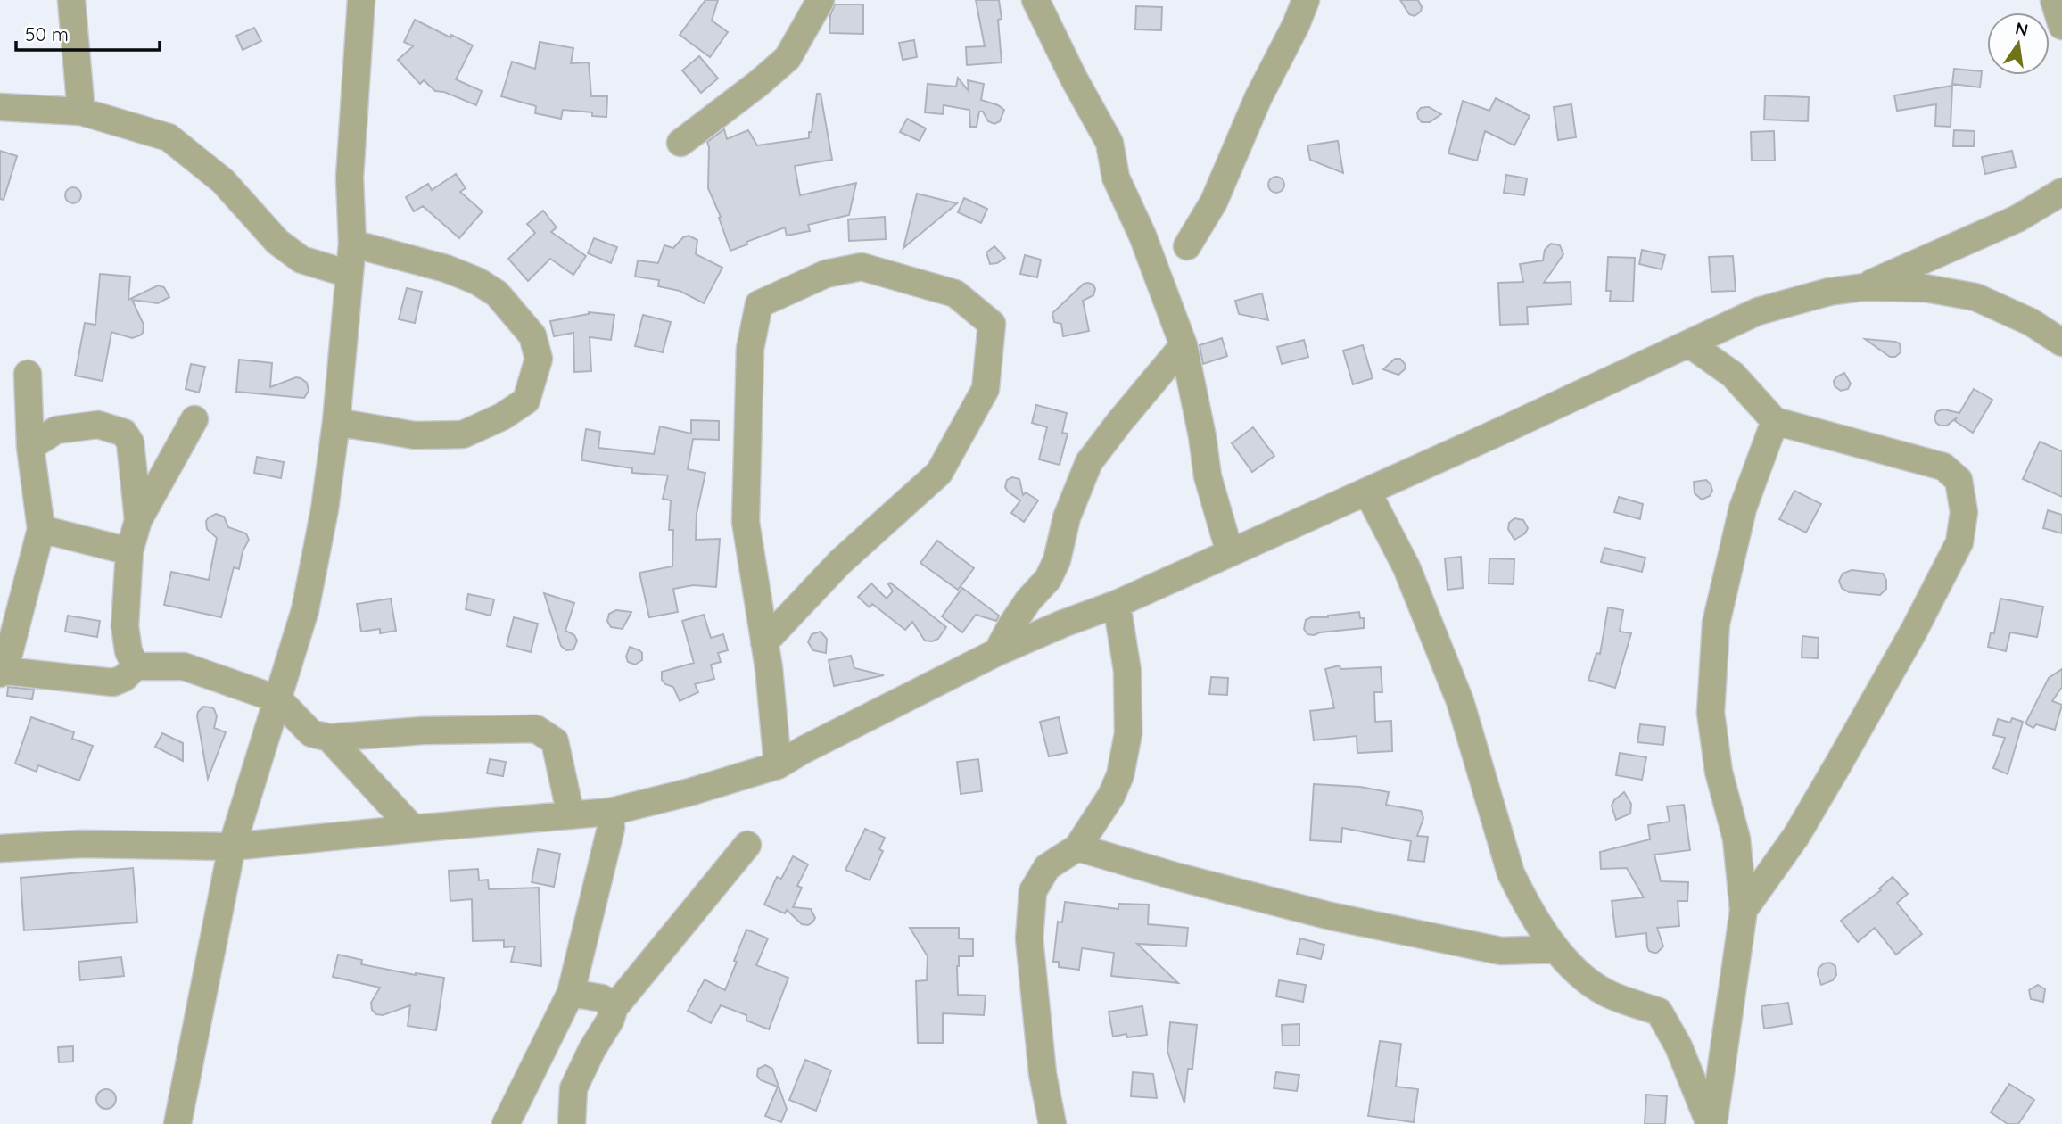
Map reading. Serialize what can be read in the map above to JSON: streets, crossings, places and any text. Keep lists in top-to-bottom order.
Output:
{
  "scale_bar": "50 m",
  "north": "top"
}
